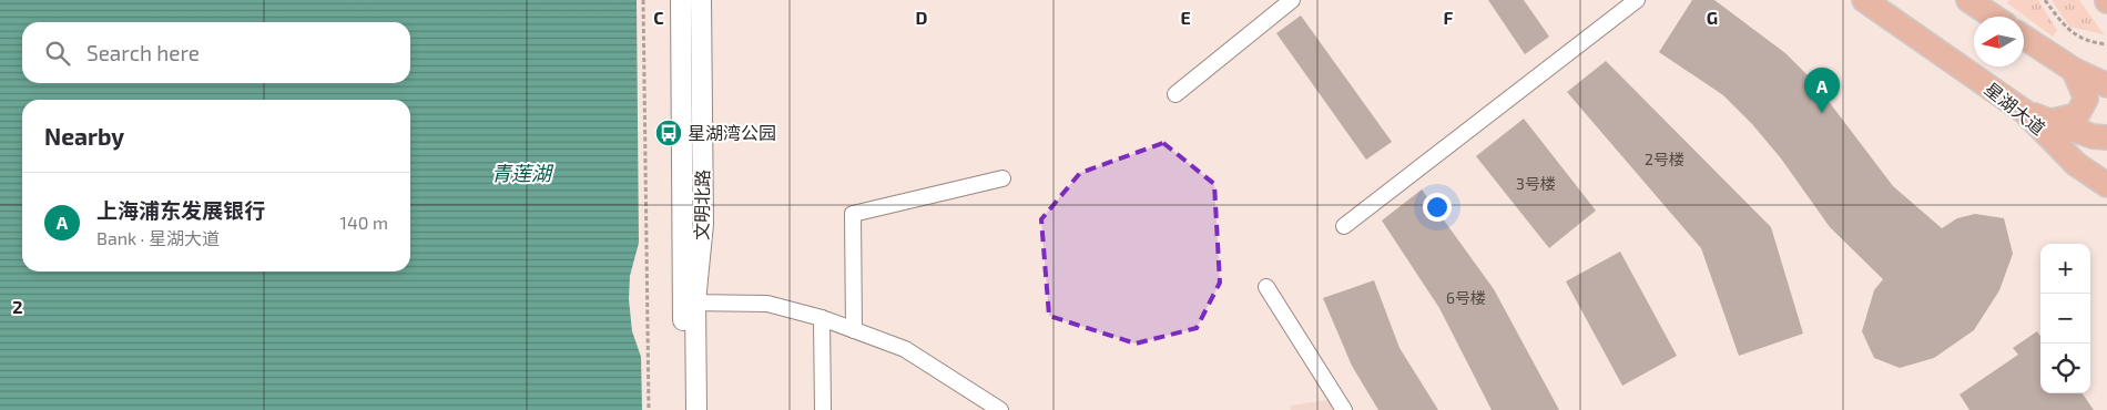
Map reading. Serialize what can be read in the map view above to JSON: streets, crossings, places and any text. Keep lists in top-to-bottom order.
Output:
{
  "streets": {
    "main road": ["星湖大道"],
    "street": ["文明北路"]
  },
  "water": ["青莲湖"],
  "places": {
    "bus stop": ["星湖湾公园"]
  },
  "house_numbers": ["2号楼", "3号楼", "6号楼"],
  "north": "left",
  "page": {
    "search": "Search here",
    "pins": "A",
    "heading": "Nearby",
    "list": [
      {
        "mark": "A",
        "name": "上海浦东发展银行",
        "note": "Bank · 星湖大道",
        "value": "140 m"
      }
    ],
    "map_buttons": ["+", "−"]
  },
  "grid": {
    "columns": [
      "C",
      "D",
      "E",
      "F",
      "G"
    ],
    "rows": ["2"]
  }
}
